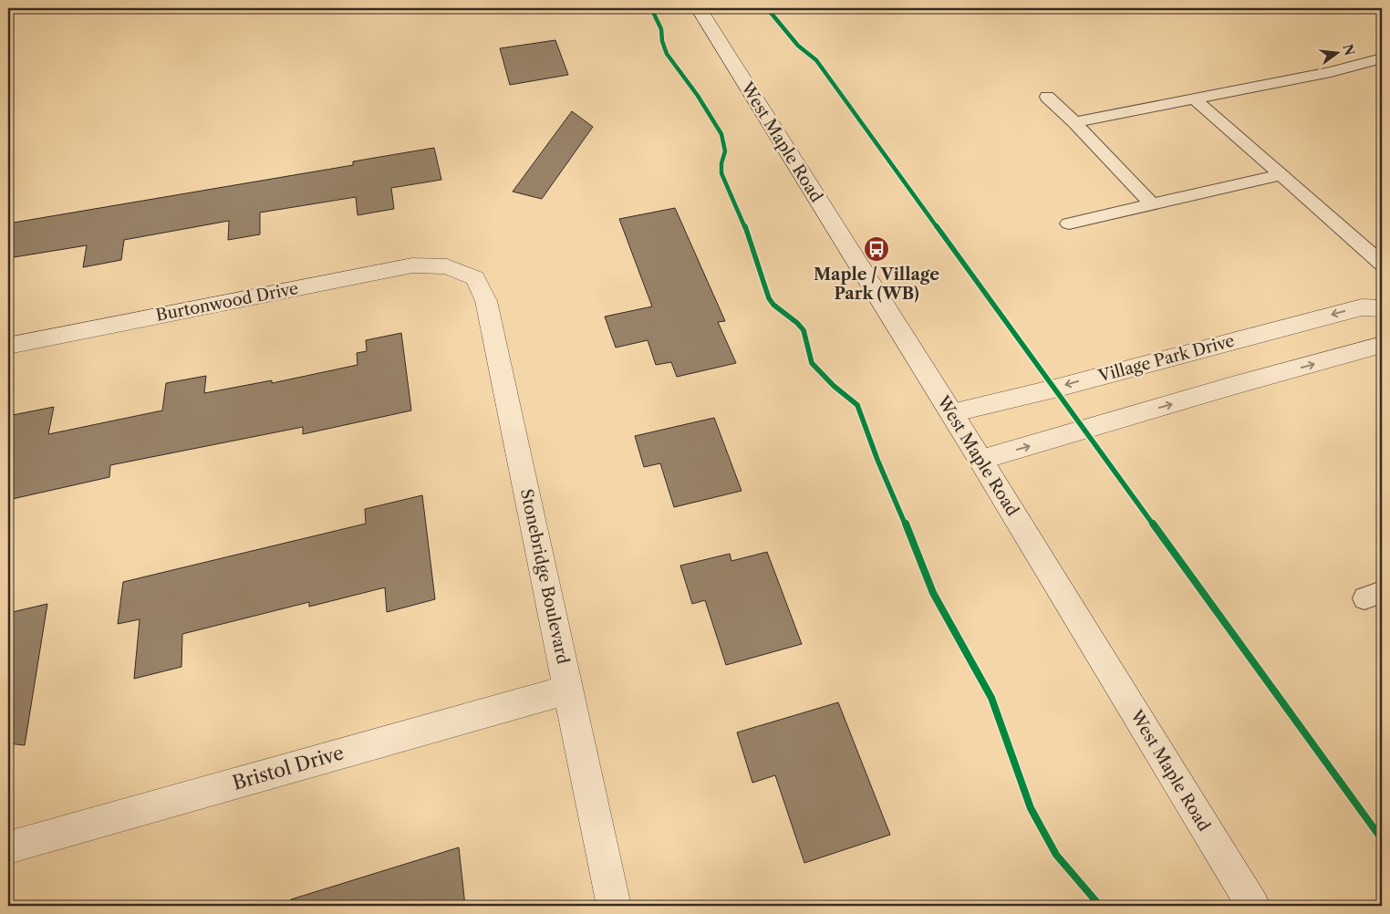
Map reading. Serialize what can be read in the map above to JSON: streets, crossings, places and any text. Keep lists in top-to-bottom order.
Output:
{
  "streets": {
    "street": [
      "West Maple Road",
      "Burtonwood Drive",
      "Village Park Drive",
      "Stonebridge Boulevard",
      "Bristol Drive"
    ]
  },
  "crossings": [
    ["West Maple Road", "Village Park Drive"],
    ["Burtonwood Drive", "Stonebridge Boulevard"],
    ["Stonebridge Boulevard", "Bristol Drive"]
  ],
  "places": {
    "bus stop": ["Maple / Village Park (WB)"]
  },
  "north": "right"
}
